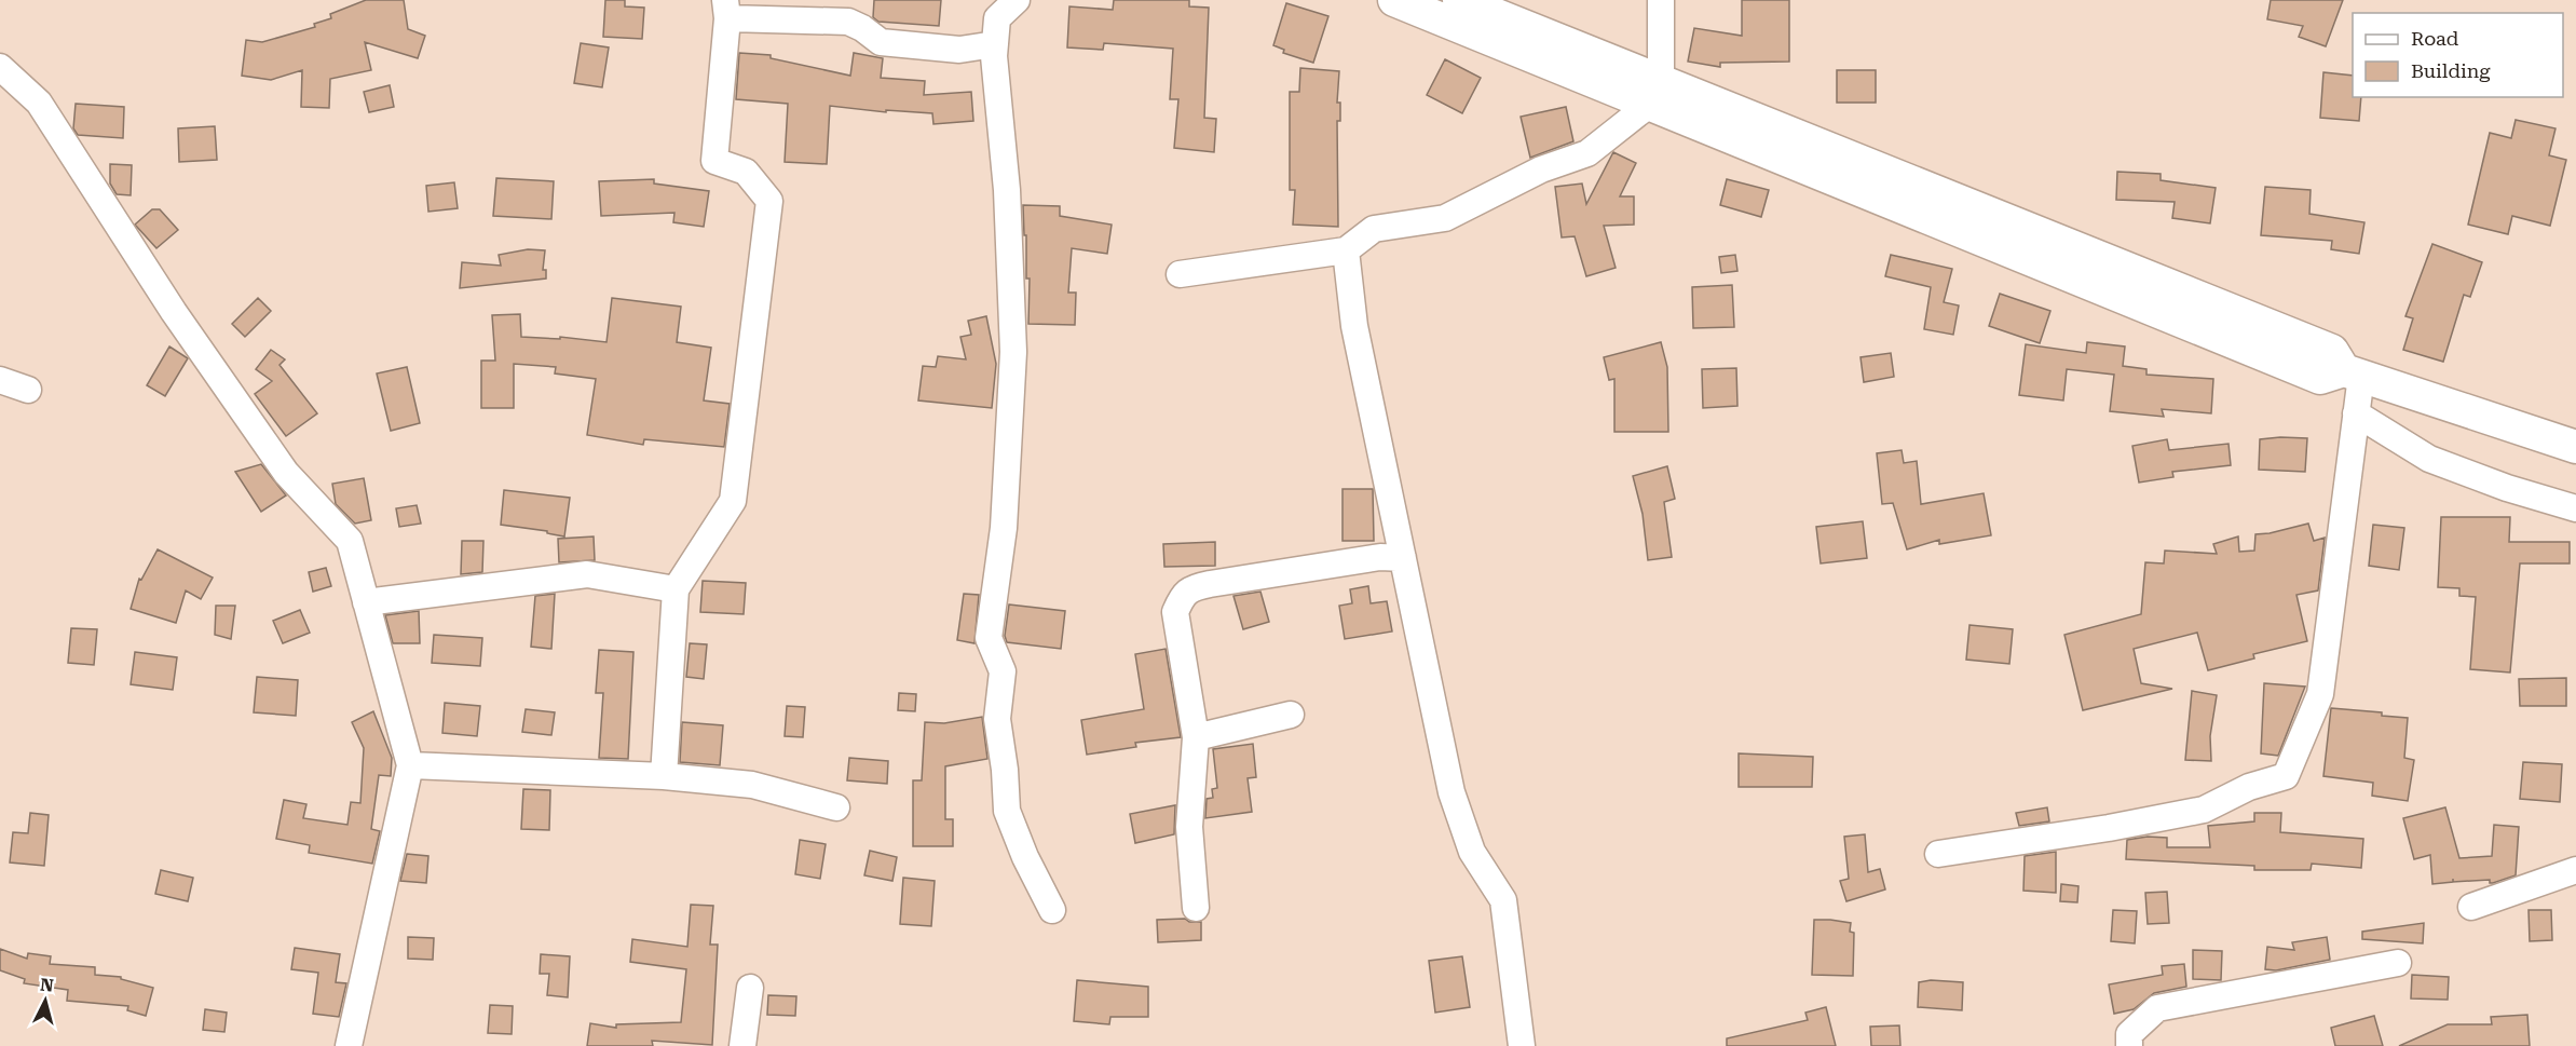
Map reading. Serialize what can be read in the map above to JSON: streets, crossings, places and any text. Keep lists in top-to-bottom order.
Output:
{
  "legend": ["Road", "Building"],
  "north": "top"
}
